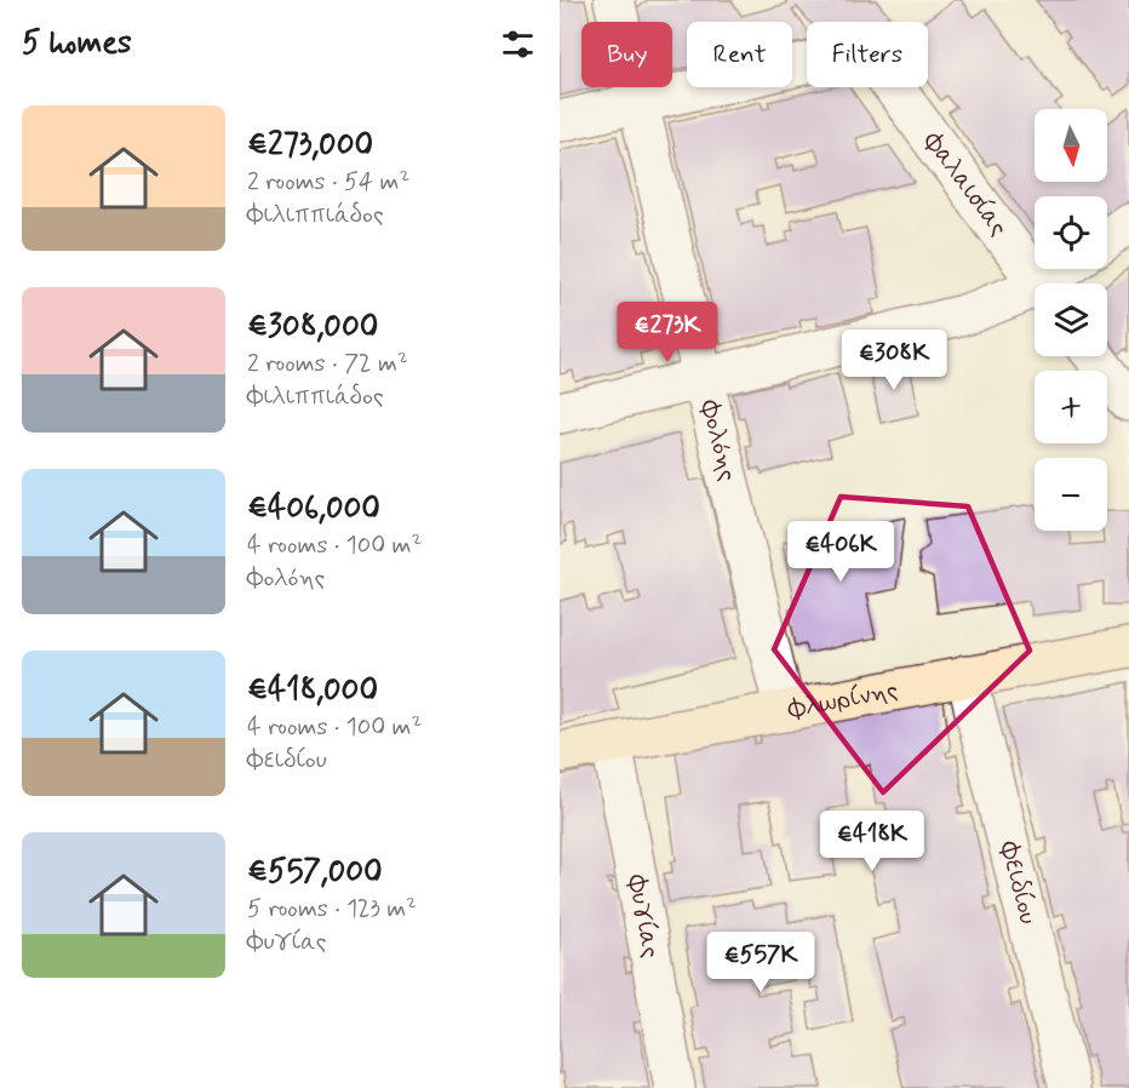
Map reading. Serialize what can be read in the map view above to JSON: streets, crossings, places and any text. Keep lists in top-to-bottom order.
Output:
{
  "streets": {
    "street": [
      "Φαλαισίας",
      "Φολόης",
      "Φλωρίνης",
      "Φειδίου",
      "Φυγίας"
    ]
  },
  "crossings": [
    ["Φολόης", "Φλωρίνης"],
    ["Φλωρίνης", "Φειδίου"],
    ["Φλωρίνης", "Φυγίας"]
  ],
  "north": "bottom",
  "page": {
    "heading": "5 homes",
    "chip": ["Buy", "Rent", "Filters"],
    "list": [
      {
        "name": "€273,000",
        "note": "2 rooms · 54 m² · Φιλιππιάδος"
      },
      {
        "name": "€308,000",
        "note": "2 rooms · 72 m² · Φιλιππιάδος"
      },
      {
        "name": "€406,000",
        "note": "4 rooms · 100 m² · Φολόης"
      },
      {
        "name": "€418,000",
        "note": "4 rooms · 100 m² · Φειδίου"
      },
      {
        "name": "€557,000",
        "note": "5 rooms · 123 m² · Φυγίας"
      }
    ],
    "map_buttons": ["+", "−"],
    "price": [
      "€273K",
      "€308K",
      "€406K",
      "€418K",
      "€557K"
    ]
  }
}
